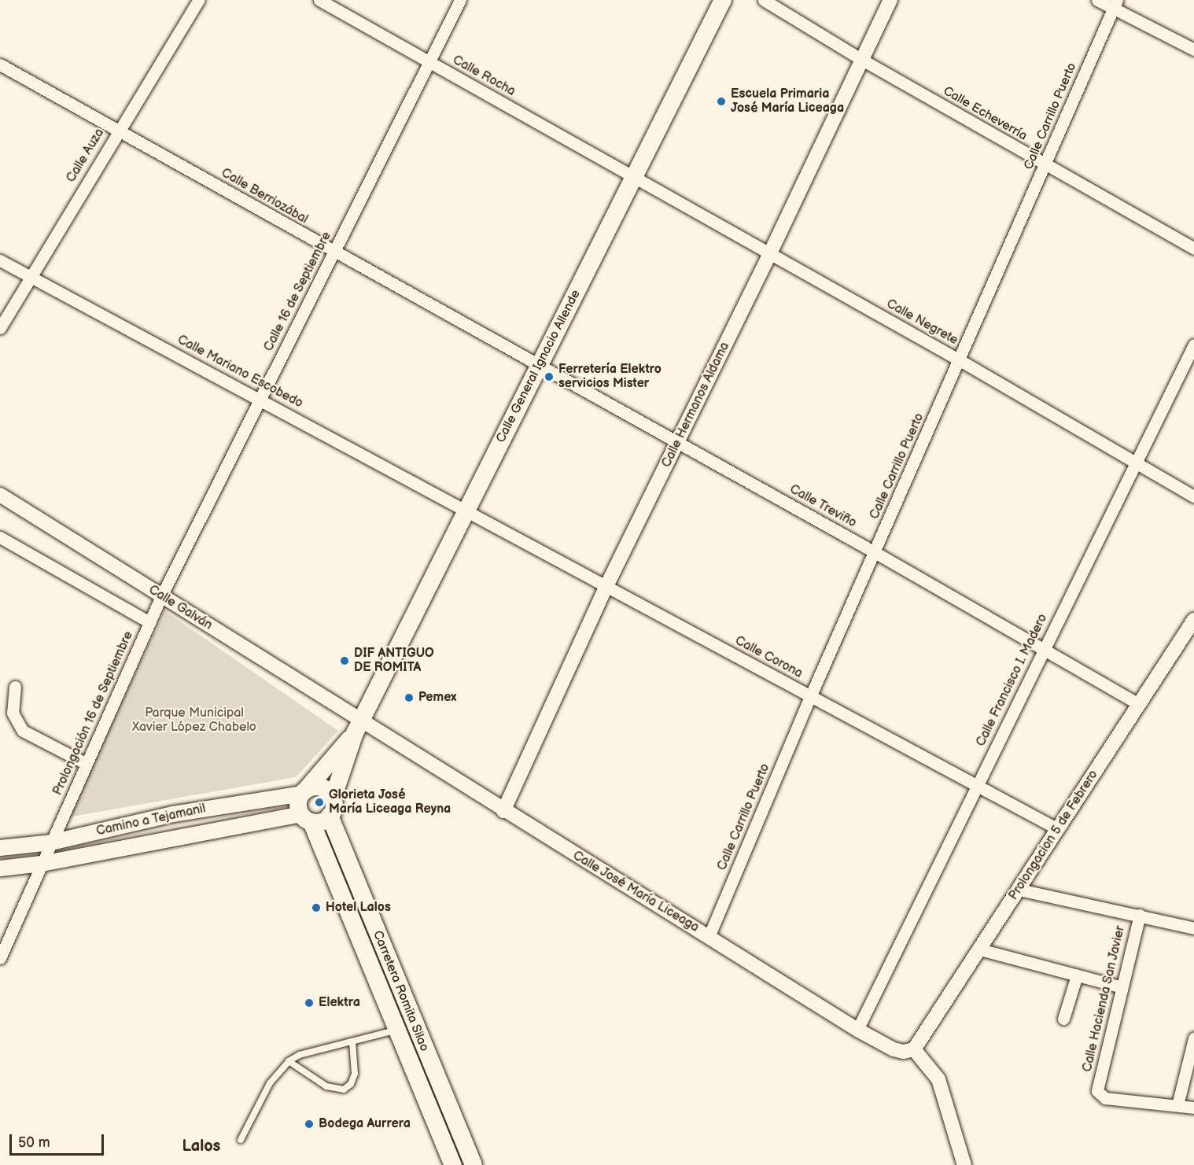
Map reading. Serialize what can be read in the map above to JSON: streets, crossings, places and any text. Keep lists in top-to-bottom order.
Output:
{
  "streets": {
    "main road": ["Calle General Ignacio Allende", "Camino a Tejamanil", "Carretera Romita Silao"],
    "street": [
      "Calle Rocha",
      "Calle Echeverría",
      "Calle Carrillo Puerto",
      "Calle Auza",
      "Calle Berriozábal",
      "Calle 16 de Septiembre",
      "Calle Negrete",
      "Calle Mariano Escobedo",
      "Calle Hermanos Aldama",
      "Calle Treviño",
      "Calle Galván",
      "Calle Corona",
      "Calle Francisco I. Madero",
      "Prolongación 16 de Septiembre",
      "Prolongacion 5 de Febrero",
      "Calle José María Liceaga",
      "Calle Hacienda San Javier"
    ]
  },
  "crossings": [
    ["Calle Rocha", "Calle 16 de Septiembre"],
    ["Calle Rocha", "Calle Negrete"],
    ["Calle Rocha", "Calle General Ignacio Allende"],
    ["Calle Echeverría", "Calle Carrillo Puerto"],
    ["Calle Echeverría", "Calle Hermanos Aldama"],
    ["Calle Carrillo Puerto", "Calle Negrete"],
    ["Calle Carrillo Puerto", "Calle Treviño"],
    ["Calle Carrillo Puerto", "Calle Corona"],
    ["Calle Carrillo Puerto", "Calle José María Liceaga"],
    ["Calle Auza", "Calle Berriozábal"],
    ["Calle Auza", "Calle Mariano Escobedo"],
    ["Calle Berriozábal", "Calle 16 de Septiembre"],
    ["Calle Berriozábal", "Calle General Ignacio Allende"],
    ["Calle Berriozábal", "Calle Treviño"],
    ["Calle 16 de Septiembre", "Calle Mariano Escobedo"],
    ["Calle 16 de Septiembre", "Calle Galván"],
    ["Calle 16 de Septiembre", "Prolongación 16 de Septiembre"],
    ["Calle Negrete", "Calle General Ignacio Allende"],
    ["Calle Negrete", "Calle Hermanos Aldama"],
    ["Calle Negrete", "Calle Francisco I. Madero"],
    ["Calle General Ignacio Allende", "Calle Mariano Escobedo"],
    ["Calle General Ignacio Allende", "Calle Treviño"],
    ["Calle General Ignacio Allende", "Calle Galván"],
    ["Calle General Ignacio Allende", "Calle Corona"],
    ["Calle General Ignacio Allende", "Camino a Tejamanil"],
    ["Calle General Ignacio Allende", "Calle José María Liceaga"],
    ["Calle General Ignacio Allende", "Carretera Romita Silao"],
    ["Calle Mariano Escobedo", "Calle Corona"],
    ["Calle Hermanos Aldama", "Calle Treviño"],
    ["Calle Hermanos Aldama", "Calle Corona"],
    ["Calle Hermanos Aldama", "Calle José María Liceaga"],
    ["Calle Treviño", "Calle Francisco I. Madero"],
    ["Calle Treviño", "Prolongacion 5 de Febrero"],
    ["Calle Galván", "Prolongación 16 de Septiembre"],
    ["Calle Galván", "Calle José María Liceaga"],
    ["Calle Corona", "Calle Francisco I. Madero"],
    ["Calle Corona", "Prolongacion 5 de Febrero"],
    ["Calle Francisco I. Madero", "Calle José María Liceaga"],
    ["Prolongación 16 de Septiembre", "Camino a Tejamanil"],
    ["Camino a Tejamanil", "Carretera Romita Silao"],
    ["Prolongacion 5 de Febrero", "Calle José María Liceaga"]
  ],
  "districts": ["Lalos"],
  "parks": ["Parque Municipal Xavier López Chabelo"],
  "places": [
    "Escuela Primaria José María Liceaga",
    "Ferretería Elektro servicios Mister",
    "DIF ANTIGUO DE ROMITA",
    "Pemex",
    "Glorieta José María Liceaga Reyna",
    "Hotel Lalos",
    "Elektra",
    "Bodega Aurrera"
  ],
  "scale_bar": "50 m"
}
